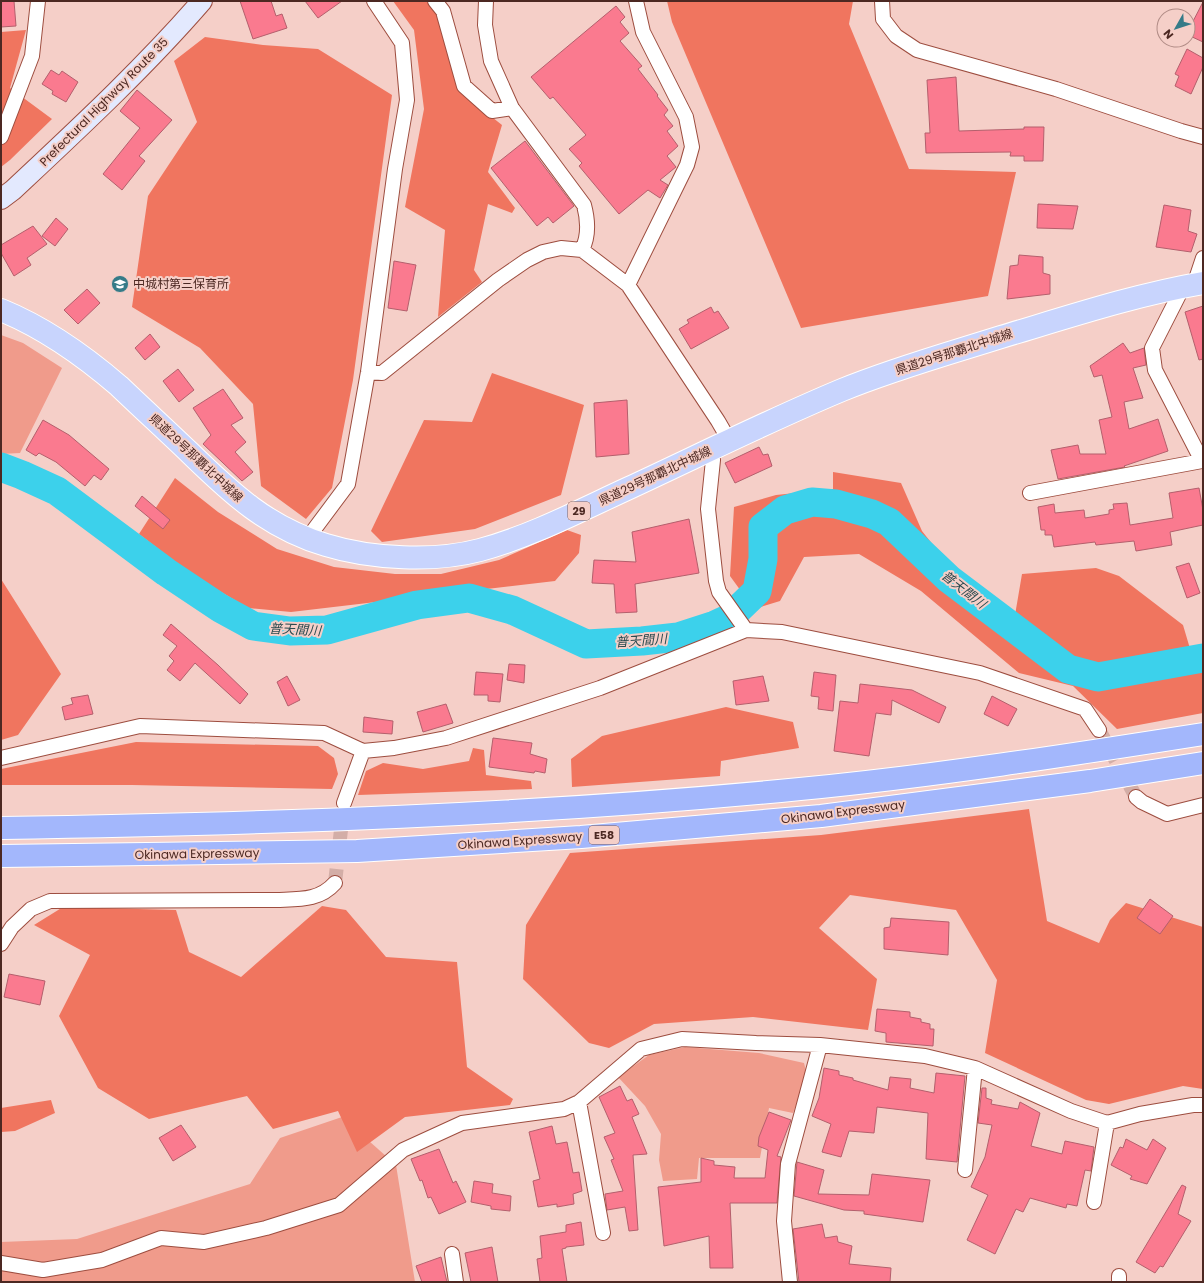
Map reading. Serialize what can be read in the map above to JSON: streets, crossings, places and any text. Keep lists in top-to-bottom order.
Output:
{
  "streets": {
    "highway": ["Okinawa Expressway", "E58"],
    "main road": ["Prefectural Highway Route 35", "県道29号那覇北中城線", "29"]
  },
  "water": ["普天間川"],
  "places": {
    "school or university": ["中城村第三保育所"]
  },
  "north": "bottom left"
}
